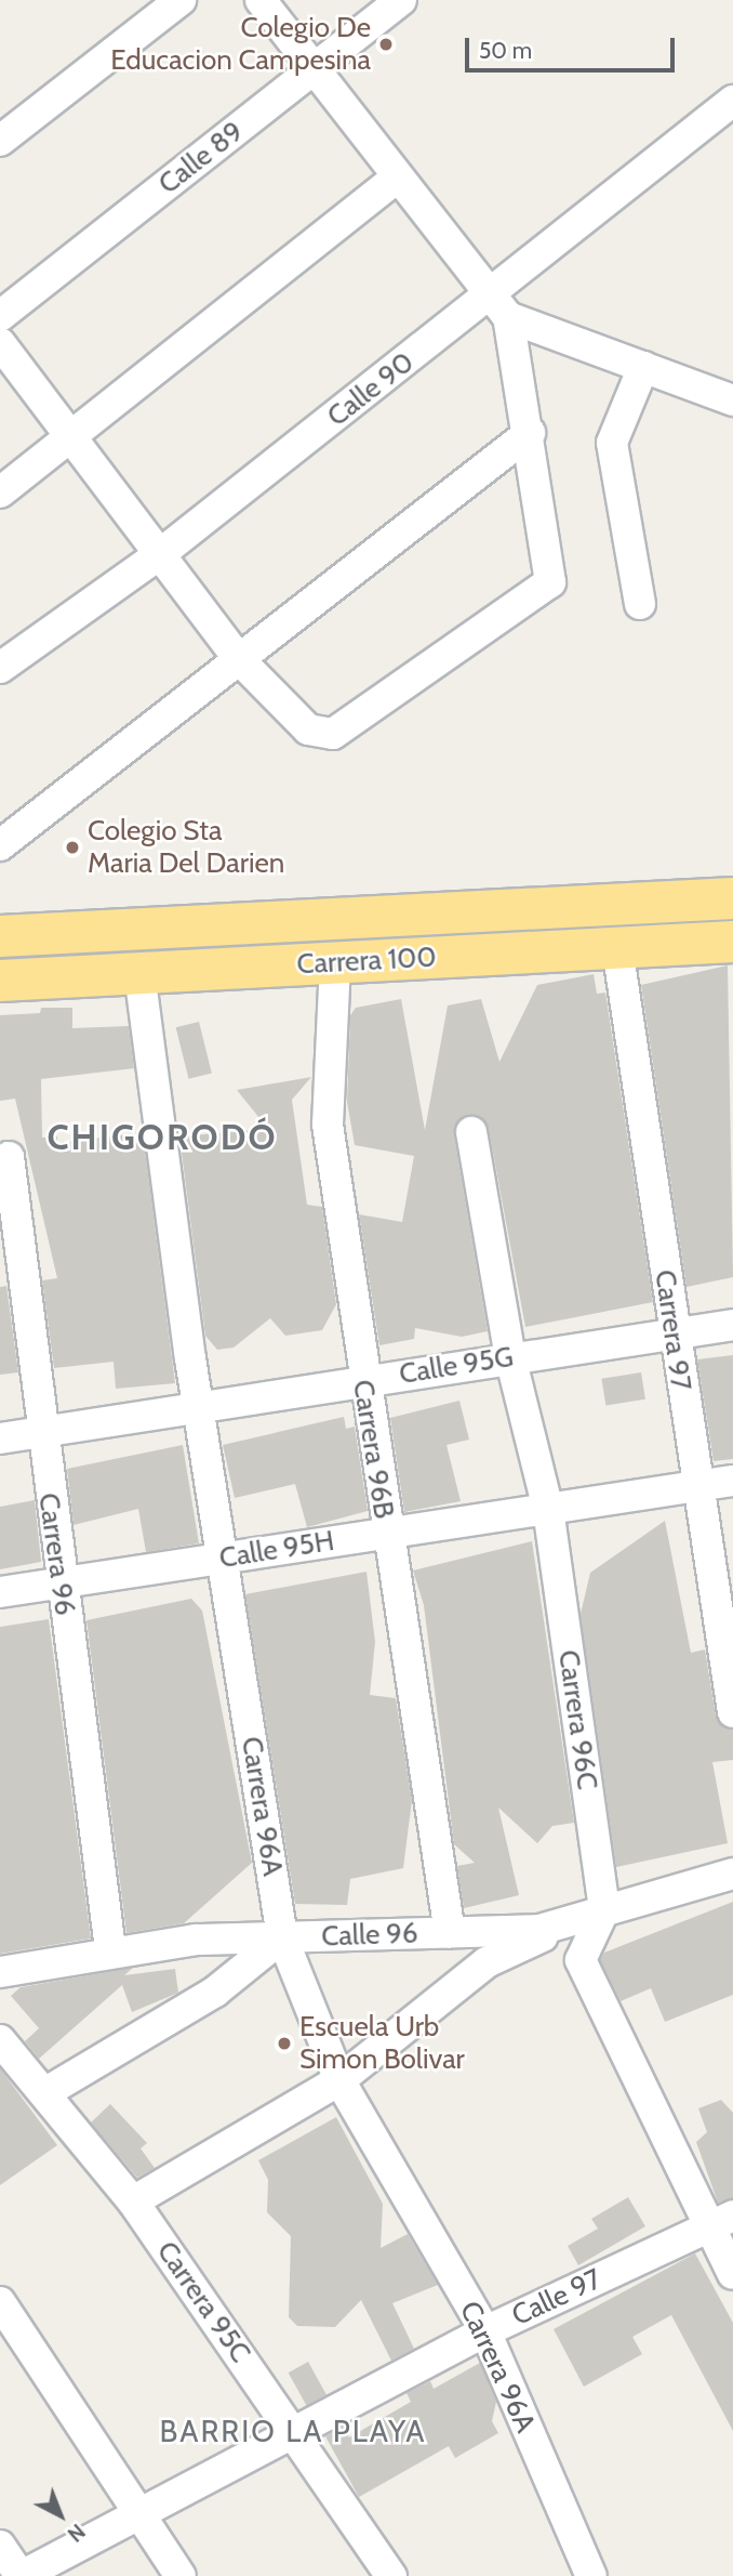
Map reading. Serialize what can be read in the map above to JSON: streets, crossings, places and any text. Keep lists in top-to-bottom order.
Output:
{
  "streets": {
    "highway": ["Carrera 100"],
    "street": [
      "Calle 89",
      "Calle 90",
      "Carrera 97",
      "Calle 95G",
      "Carrera 96B",
      "Calle 95H",
      "Carrera 96",
      "Carrera 96C",
      "Carrera 96A",
      "Calle 96",
      "Calle 97",
      "Carrera 95C"
    ]
  },
  "crossings": [
    ["Carrera 100", "Carrera 97"],
    ["Carrera 100", "Carrera 96B"],
    ["Carrera 100", "Carrera 96A"],
    ["Carrera 97", "Calle 95G"],
    ["Carrera 97", "Calle 95H"],
    ["Calle 95G", "Carrera 96B"],
    ["Calle 95G", "Carrera 96"],
    ["Calle 95G", "Carrera 96C"],
    ["Calle 95G", "Carrera 96A"],
    ["Carrera 96B", "Calle 95H"],
    ["Carrera 96B", "Calle 96"],
    ["Calle 95H", "Carrera 96"],
    ["Calle 95H", "Carrera 96C"],
    ["Calle 95H", "Carrera 96A"],
    ["Carrera 96", "Calle 96"],
    ["Carrera 96C", "Calle 96"],
    ["Carrera 96A", "Calle 96"],
    ["Carrera 96A", "Calle 97"],
    ["Calle 97", "Carrera 95C"]
  ],
  "districts": ["CHIGORODÓ", "BARRIO LA PLAYA"],
  "places": ["Colegio De Educacion Campesina", "Colegio Sta Maria Del Darien", "Escuela Urb Simon Bolivar"],
  "scale_bar": "50 m",
  "north": "bottom right"
}
